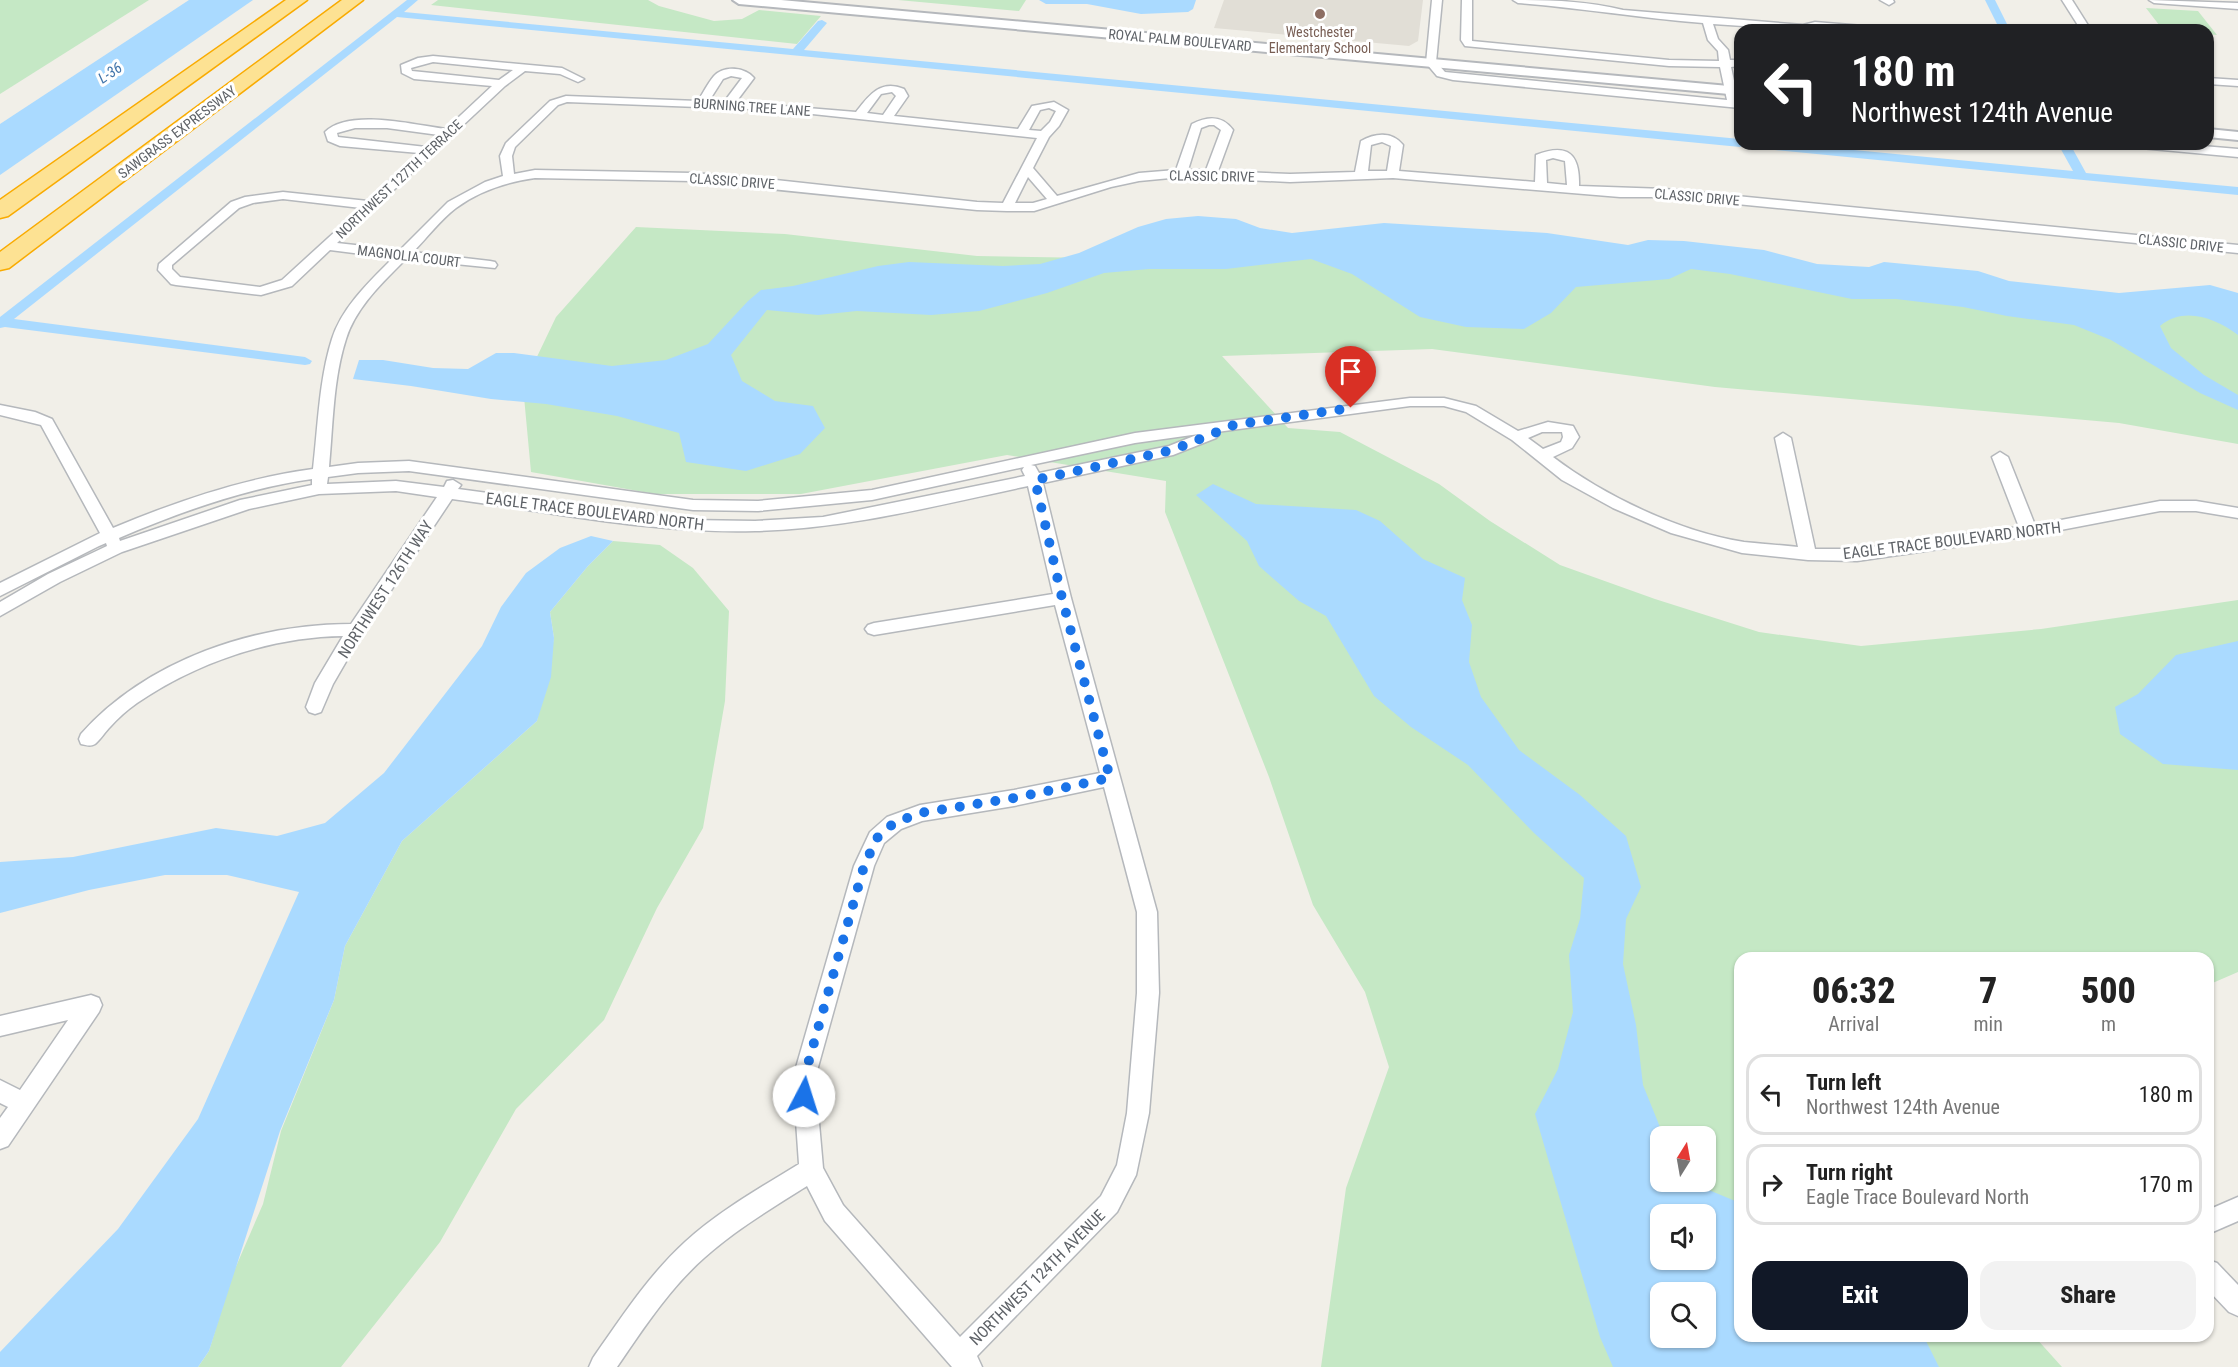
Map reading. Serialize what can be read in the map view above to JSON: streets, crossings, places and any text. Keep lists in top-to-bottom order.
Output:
{
  "streets": {
    "highway": ["SAWGRASS EXPRESSWAY"],
    "street": [
      "ROYAL PALM BOULEVARD",
      "BURNING TREE LANE",
      "CLASSIC DRIVE",
      "NORTHWEST 127TH TERRACE",
      "MAGNOLIA COURT",
      "EAGLE TRACE BOULEVARD NORTH",
      "NORTHWEST 126TH WAY",
      "NORTHWEST 124TH AVENUE"
    ]
  },
  "crossings": [
    ["BURNING TREE LANE", "CLASSIC DRIVE"],
    ["CLASSIC DRIVE", "MAGNOLIA COURT"],
    ["CLASSIC DRIVE", "EAGLE TRACE BOULEVARD NORTH"],
    ["NORTHWEST 127TH TERRACE", "MAGNOLIA COURT"],
    ["EAGLE TRACE BOULEVARD NORTH", "NORTHWEST 126TH WAY"],
    ["EAGLE TRACE BOULEVARD NORTH", "NORTHWEST 124TH AVENUE"]
  ],
  "water": ["L-36"],
  "places": ["Westchester Elementary School"],
  "north": "top",
  "page": {
    "turn": ["180 m", "Northwest 124th Avenue"],
    "eta": [
      "06:32",
      "Arrival",
      "7",
      "min",
      "500",
      "m"
    ],
    "list": [
      {
        "name": "Turn left",
        "note": "Northwest 124th Avenue",
        "value": "180 m"
      },
      {
        "name": "Turn right",
        "note": "Eagle Trace Boulevard North",
        "value": "170 m"
      }
    ],
    "buttons": ["Exit", "Share"]
  }
}
